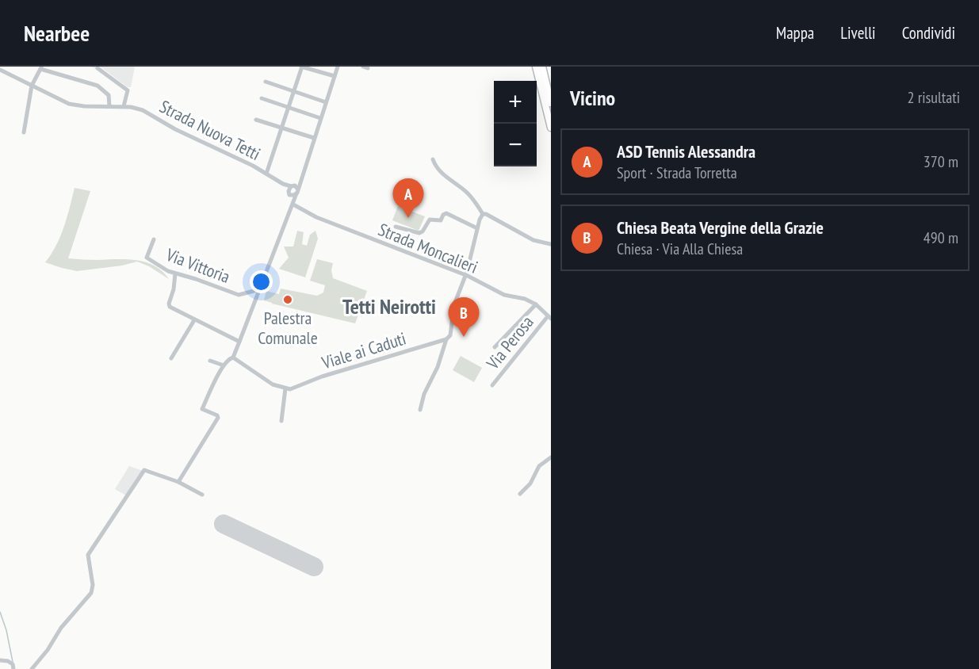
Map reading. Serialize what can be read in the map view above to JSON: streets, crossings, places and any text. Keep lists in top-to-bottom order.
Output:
{
  "streets": {
    "street": [
      "Strada Nuova Tetti",
      "Strada Moncalieri",
      "Via Vittoria",
      "Via Perosa",
      "Viale ai Caduti"
    ]
  },
  "crossings": [
    ["Strada Nuova Tetti", "Strada Moncalieri"],
    ["Strada Moncalieri", "Via Perosa"]
  ],
  "districts": ["Tetti Neirotti"],
  "places": ["Palestra Comunale"],
  "page": {
    "header": "Nearbee",
    "nav": ["Mappa", "Livelli", "Condividi"],
    "heading": ["Vicino", "2 risultati"],
    "map_buttons": ["+", "−"],
    "list": [
      {
        "mark": "A",
        "name": "ASD Tennis Alessandra",
        "note": "Sport · Strada Torretta",
        "value": "370 m"
      },
      {
        "mark": "B",
        "name": "Chiesa Beata Vergine della Grazie",
        "note": "Chiesa · Via Alla Chiesa",
        "value": "490 m"
      }
    ],
    "pins": ["A", "B"]
  }
}
